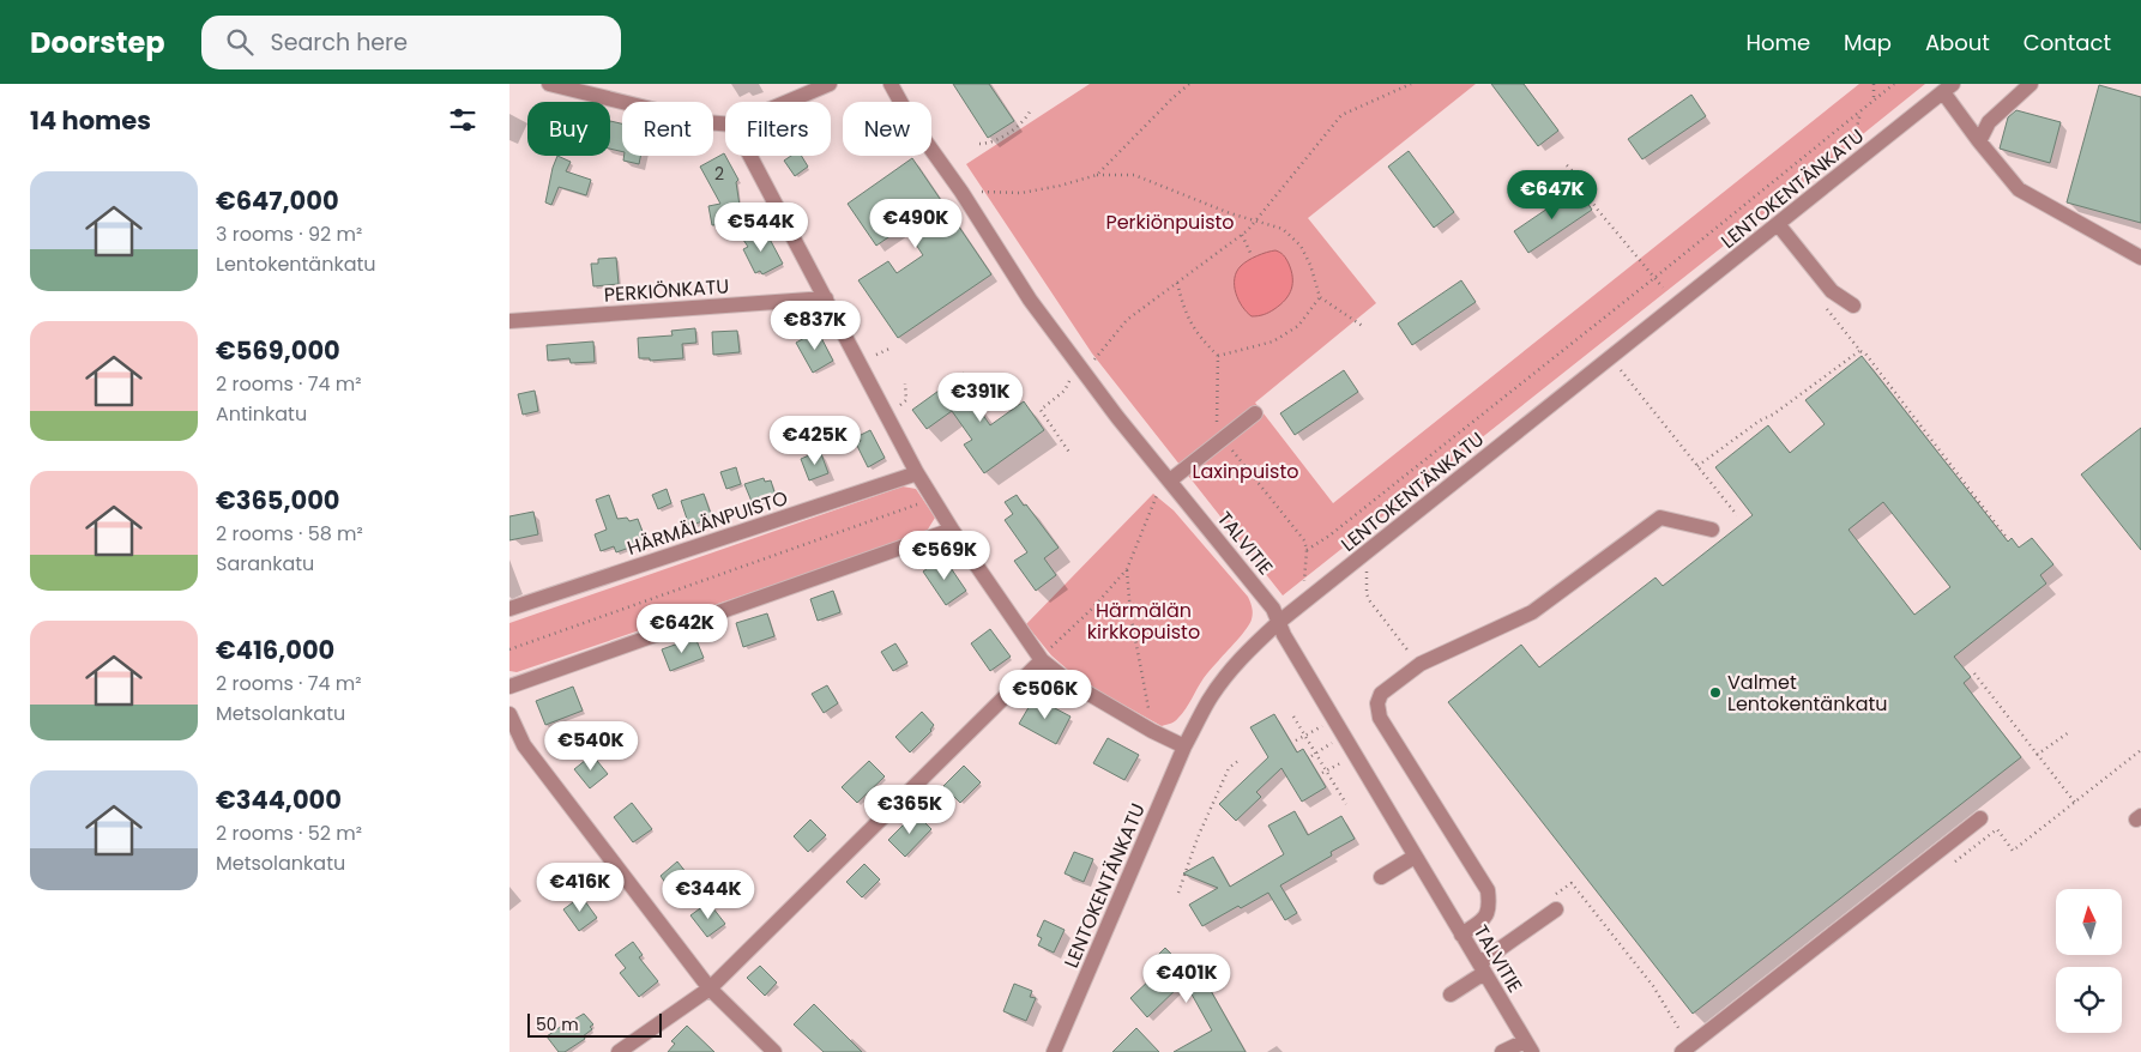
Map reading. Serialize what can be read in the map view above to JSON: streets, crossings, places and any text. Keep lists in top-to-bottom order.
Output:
{
  "streets": {
    "street": [
      "LENTOKENTÄNKATU",
      "PERKIÖNKATU",
      "HÄRMÄLÄNPUISTO",
      "TALVITIE"
    ]
  },
  "crossings": [
    ["LENTOKENTÄNKATU", "TALVITIE"]
  ],
  "parks": ["Perkiönpuisto", "Laxinpuisto", "Härmälän kirkkopuisto"],
  "places": ["Valmet Lentokentänkatu"],
  "house_numbers": ["2"],
  "scale_bar": "50 m",
  "north": "top",
  "page": {
    "header": "Doorstep",
    "search": "Search here",
    "nav": [
      "Home",
      "Map",
      "About",
      "Contact"
    ],
    "heading": "14 homes",
    "chip": [
      "Buy",
      "Rent",
      "Filters",
      "New"
    ],
    "list": [
      {
        "name": "€647,000",
        "note": "3 rooms · 92 m² · Lentokentänkatu"
      },
      {
        "name": "€569,000",
        "note": "2 rooms · 74 m² · Antinkatu"
      },
      {
        "name": "€365,000",
        "note": "2 rooms · 58 m² · Sarankatu"
      },
      {
        "name": "€416,000",
        "note": "2 rooms · 74 m² · Metsolankatu"
      },
      {
        "name": "€344,000",
        "note": "2 rooms · 52 m² · Metsolankatu"
      }
    ],
    "price": [
      "€647K",
      "€490K",
      "€544K",
      "€837K",
      "€391K",
      "€425K",
      "€569K",
      "€642K",
      "€506K",
      "€540K",
      "€365K",
      "€416K",
      "€344K",
      "€401K"
    ],
    "scale": "50 m"
  }
}
